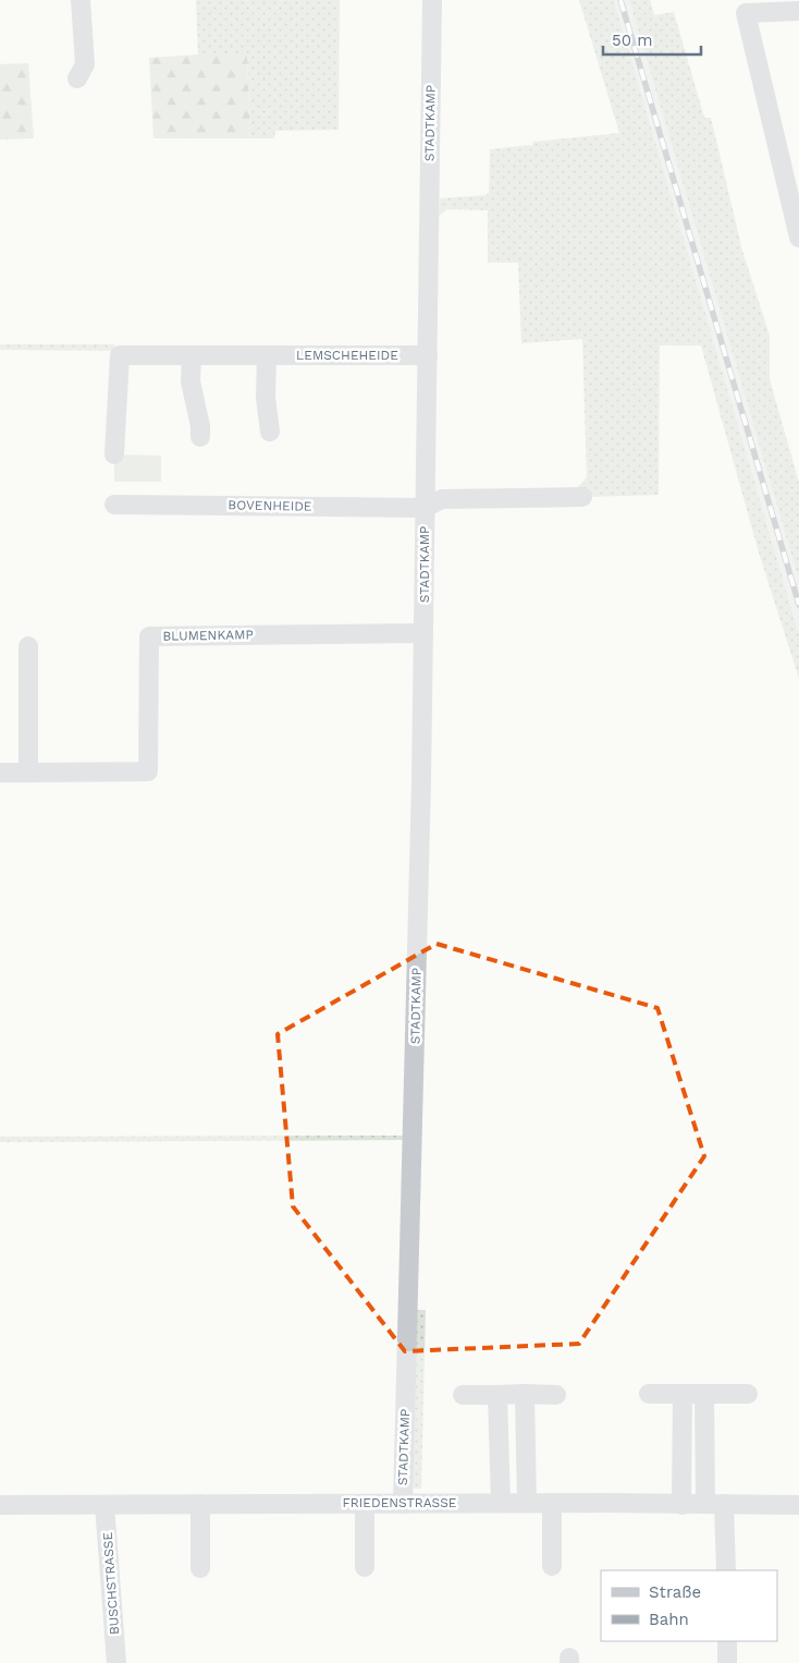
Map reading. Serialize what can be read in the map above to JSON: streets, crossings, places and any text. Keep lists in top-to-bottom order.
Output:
{
  "streets": {
    "street": [
      "STADTKAMP",
      "LEMSCHEHEIDE",
      "BOVENHEIDE",
      "BLUMENKAMP",
      "FRIEDENSTRASSE",
      "BUSCHSTRASSE"
    ]
  },
  "crossings": [
    ["STADTKAMP", "LEMSCHEHEIDE"],
    ["STADTKAMP", "BOVENHEIDE"],
    ["STADTKAMP", "BLUMENKAMP"],
    ["STADTKAMP", "FRIEDENSTRASSE"],
    ["FRIEDENSTRASSE", "BUSCHSTRASSE"]
  ],
  "legend": ["Straße", "Bahn"],
  "scale_bar": "50 m"
}
